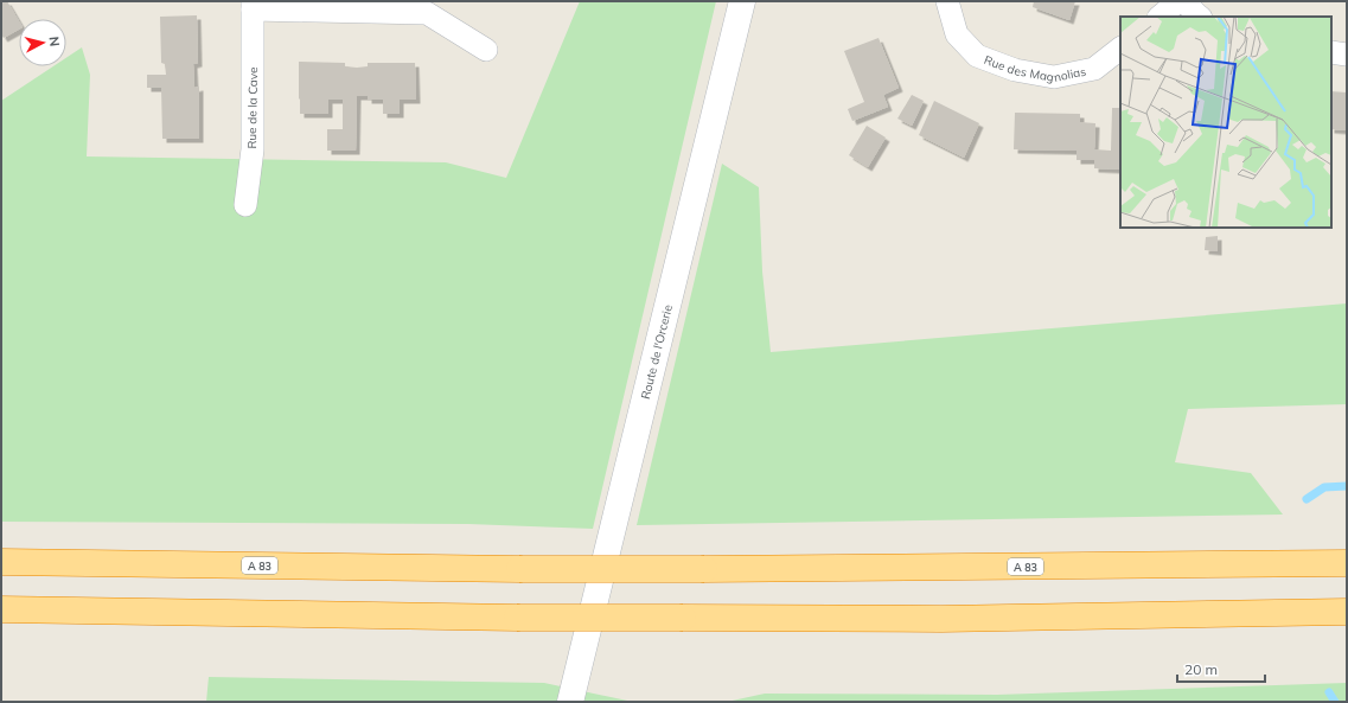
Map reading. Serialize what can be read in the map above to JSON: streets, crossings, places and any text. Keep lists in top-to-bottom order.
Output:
{
  "streets": {
    "highway": ["A 83"],
    "street": ["Rue des Magnolias", "Rue de la Cave", "Route de l'Orcerie"]
  },
  "scale_bar": "20 m",
  "north": "right"
}
